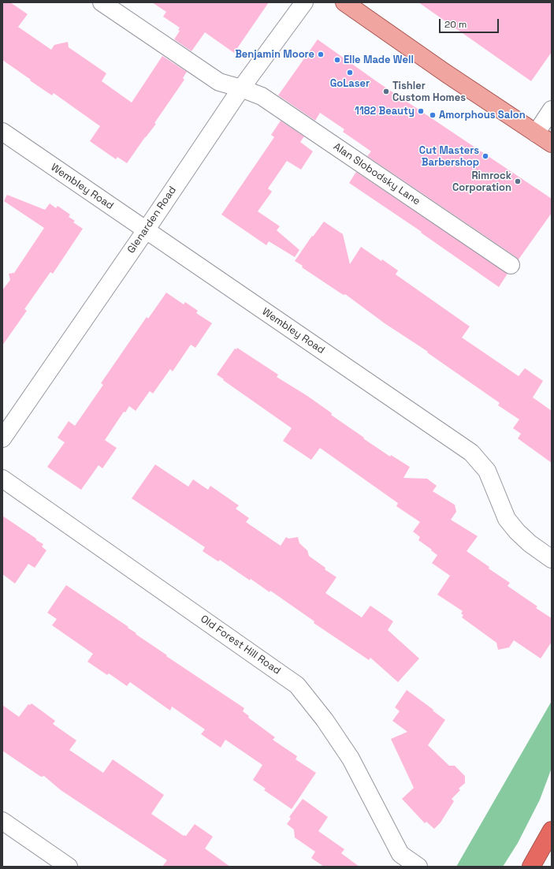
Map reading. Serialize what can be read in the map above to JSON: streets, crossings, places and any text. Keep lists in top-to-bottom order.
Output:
{
  "streets": {
    "street": [
      "Alan Slobodsky Lane",
      "Wembley Road",
      "Glenarden Road",
      "Old Forest Hill Road"
    ]
  },
  "crossings": [
    ["Alan Slobodsky Lane", "Glenarden Road"],
    ["Wembley Road", "Glenarden Road"]
  ],
  "places": [
    "Benjamin Moore",
    "Elle Made Well",
    "GoLaser",
    "Tishler Custom Homes",
    "1182 Beauty",
    "Amorphous Salon",
    "Cut Masters Barbershop",
    "Rimrock Corporation"
  ],
  "scale_bar": "20 m"
}
